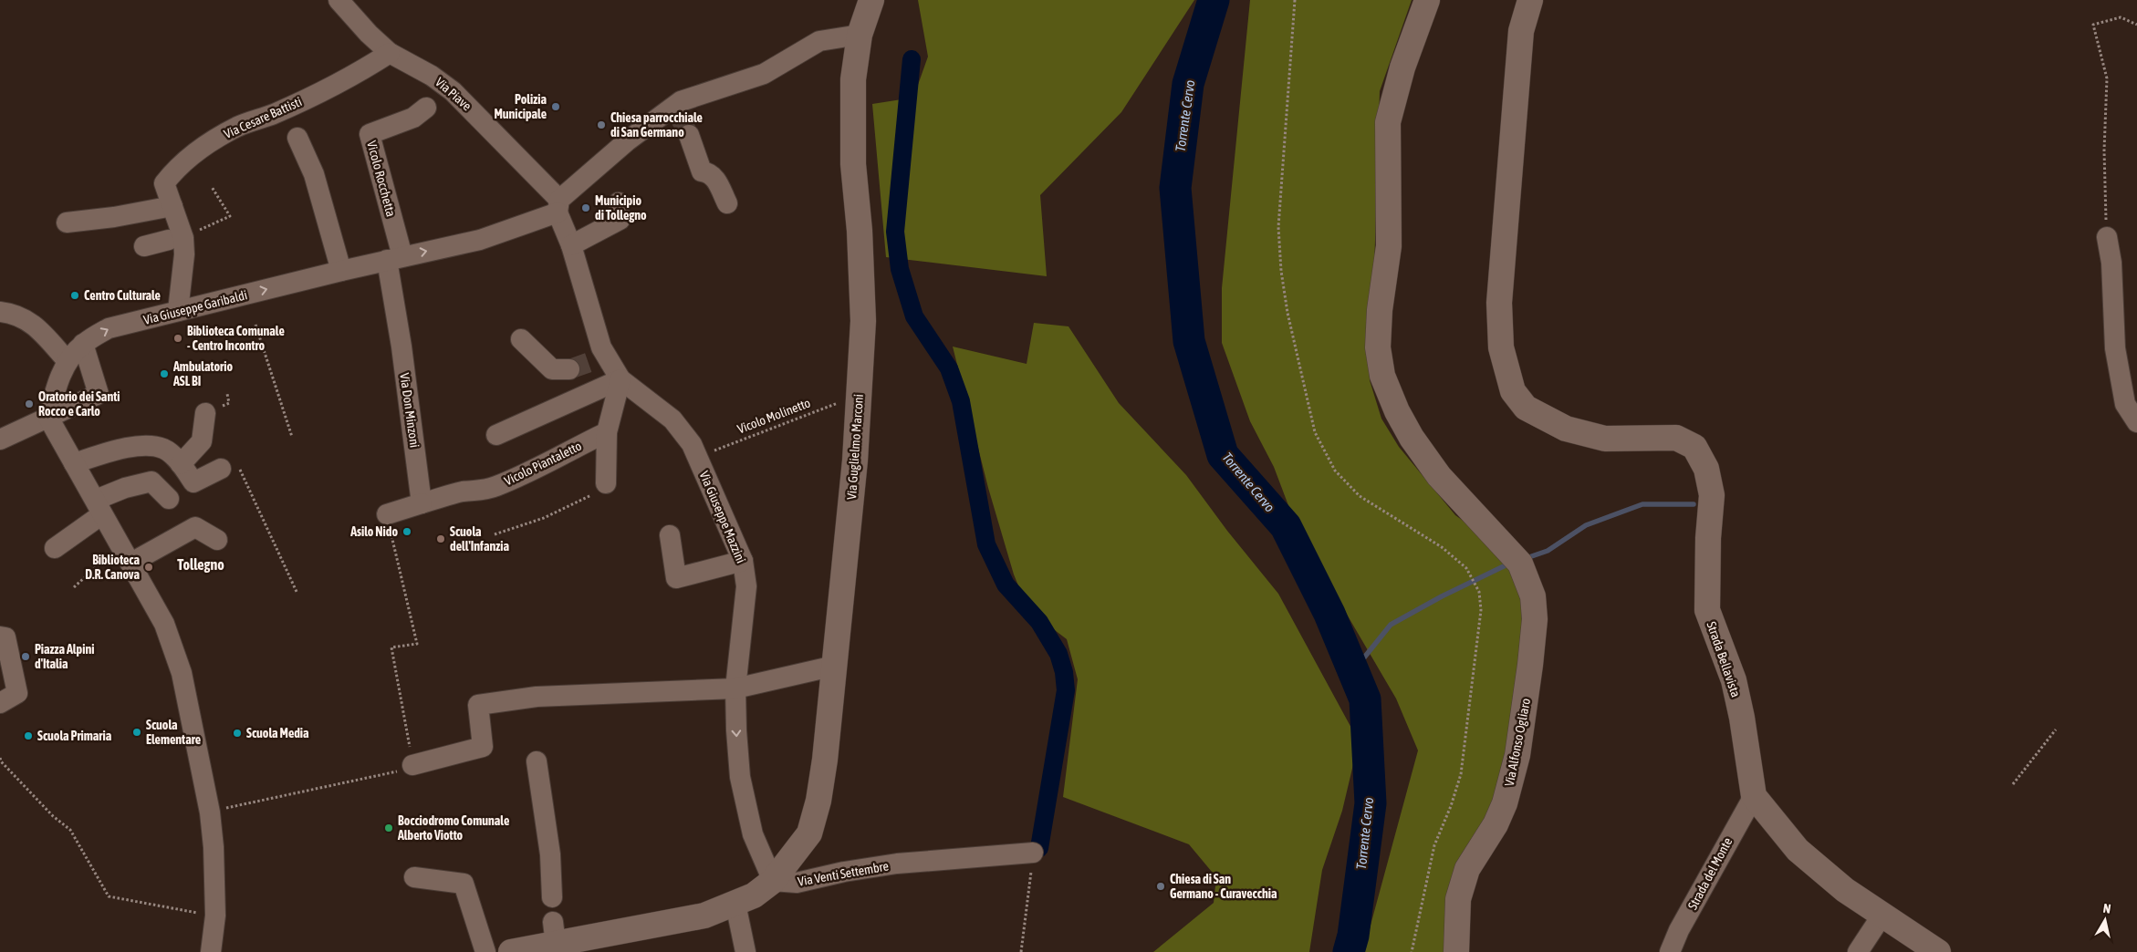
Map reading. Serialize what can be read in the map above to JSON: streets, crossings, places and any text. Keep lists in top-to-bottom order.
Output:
{
  "streets": {
    "street": [
      "Via Piave",
      "Via Cesare Battisti",
      "Vicolo Rocchetta",
      "Via Giuseppe Garibaldi",
      "Via Don Minzoni",
      "Via Guglielmo Marconi",
      "Vicolo Piantaletto",
      "Via Giuseppe Mazzini",
      "Strada Bellavista",
      "Via Alfonso Ogliaro",
      "Via Venti Settembre",
      "Strada del Monte"
    ],
    "path": ["Vicolo Molinetto"]
  },
  "crossings": [
    ["Via Piave", "Via Cesare Battisti"],
    ["Via Piave", "Via Giuseppe Garibaldi"],
    ["Via Piave", "Via Giuseppe Mazzini"],
    ["Via Cesare Battisti", "Via Giuseppe Garibaldi"],
    ["Vicolo Rocchetta", "Via Giuseppe Garibaldi"],
    ["Vicolo Rocchetta", "Via Don Minzoni"],
    ["Via Giuseppe Garibaldi", "Via Don Minzoni"],
    ["Via Giuseppe Garibaldi", "Via Guglielmo Marconi"],
    ["Via Giuseppe Garibaldi", "Via Giuseppe Mazzini"],
    ["Via Don Minzoni", "Vicolo Piantaletto"],
    ["Vicolo Molinetto", "Via Guglielmo Marconi"],
    ["Vicolo Molinetto", "Via Giuseppe Mazzini"],
    ["Via Guglielmo Marconi", "Via Giuseppe Mazzini"],
    ["Via Guglielmo Marconi", "Via Venti Settembre"],
    ["Via Giuseppe Mazzini", "Via Venti Settembre"],
    ["Strada Bellavista", "Strada del Monte"]
  ],
  "districts": ["Tollegno"],
  "water": ["Torrente Cervo"],
  "places": [
    "Polizia Municipale",
    "Chiesa parrocchiale di San Germano",
    "Municipio di Tollegno",
    "Centro Culturale",
    "Biblioteca Comunale - Centro Incontro",
    "Ambulatorio ASL BI",
    "Oratorio dei Santi Rocco e Carlo",
    "Asilo Nido",
    "Scuola dell'Infanzia",
    "Biblioteca D.R. Canova",
    "Piazza Alpini d'Italia",
    "Scuola Elementare",
    "Scuola Media",
    "Scuola Primaria",
    "Bocciodromo Comunale Alberto Viotto",
    "Chiesa di San Germano - Curavecchia"
  ],
  "north": "top"
}
